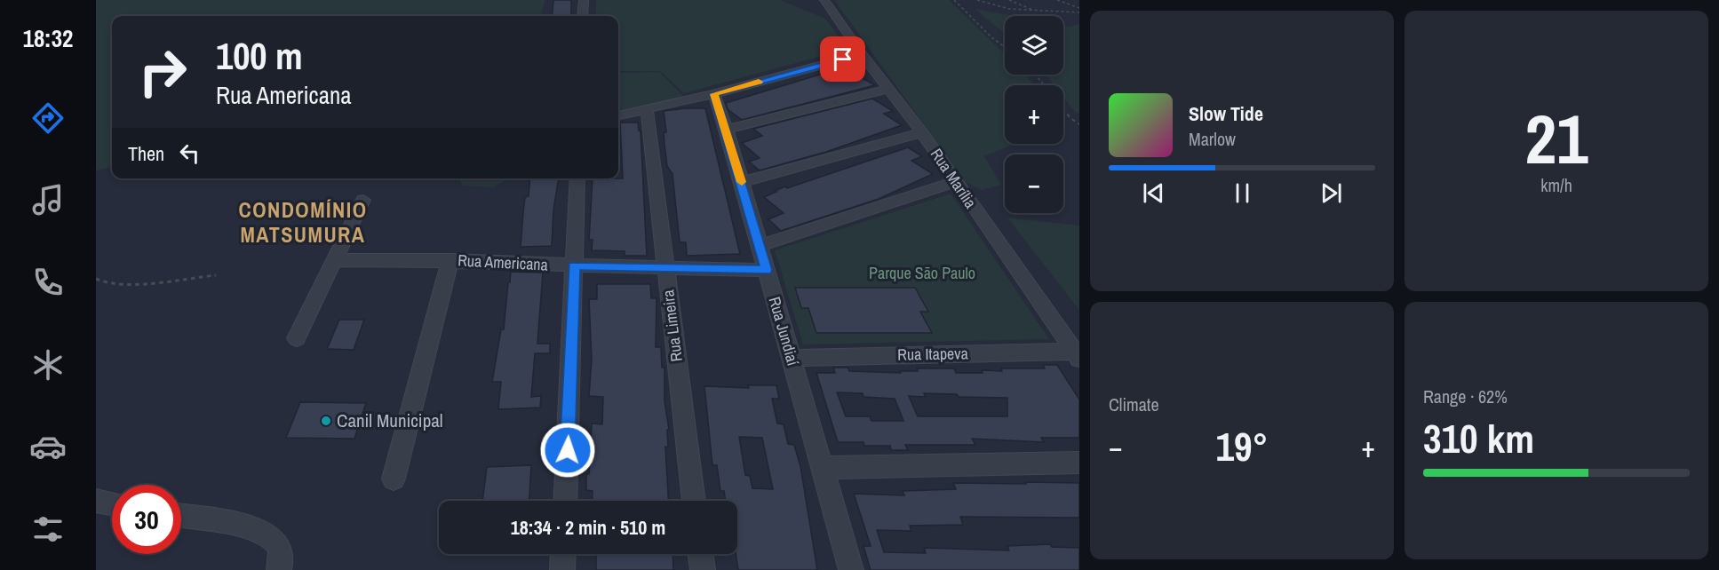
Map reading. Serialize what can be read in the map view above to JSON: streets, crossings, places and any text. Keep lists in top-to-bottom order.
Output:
{
  "streets": {
    "street": [
      "Rua Marília",
      "Rua Americana",
      "Rua Limeira",
      "Rua Jundiaí",
      "Rua Itapeva"
    ]
  },
  "crossings": [
    ["Rua Marília", "Rua Itapeva"],
    ["Rua Americana", "Rua Limeira"],
    ["Rua Americana", "Rua Jundiaí"],
    ["Rua Jundiaí", "Rua Itapeva"]
  ],
  "districts": ["CONDOMÍNIO MATSUMURA"],
  "parks": ["Parque São Paulo"],
  "places": ["Canil Municipal"],
  "page": {
    "tabs": "18:32",
    "tile": [
      ["21", "km/h"],
      "Climate",
      ["Range · 62%", "310 km"]
    ],
    "map_buttons": ["+", "−"],
    "turn": ["100 m", "Rua Americana"],
    "song": ["Slow Tide", "Marlow"],
    "then": "Then",
    "heat": ["−", "19°", "+"],
    "limit": "30",
    "trip": "18:34 · 2 min · 510 m"
  }
}
